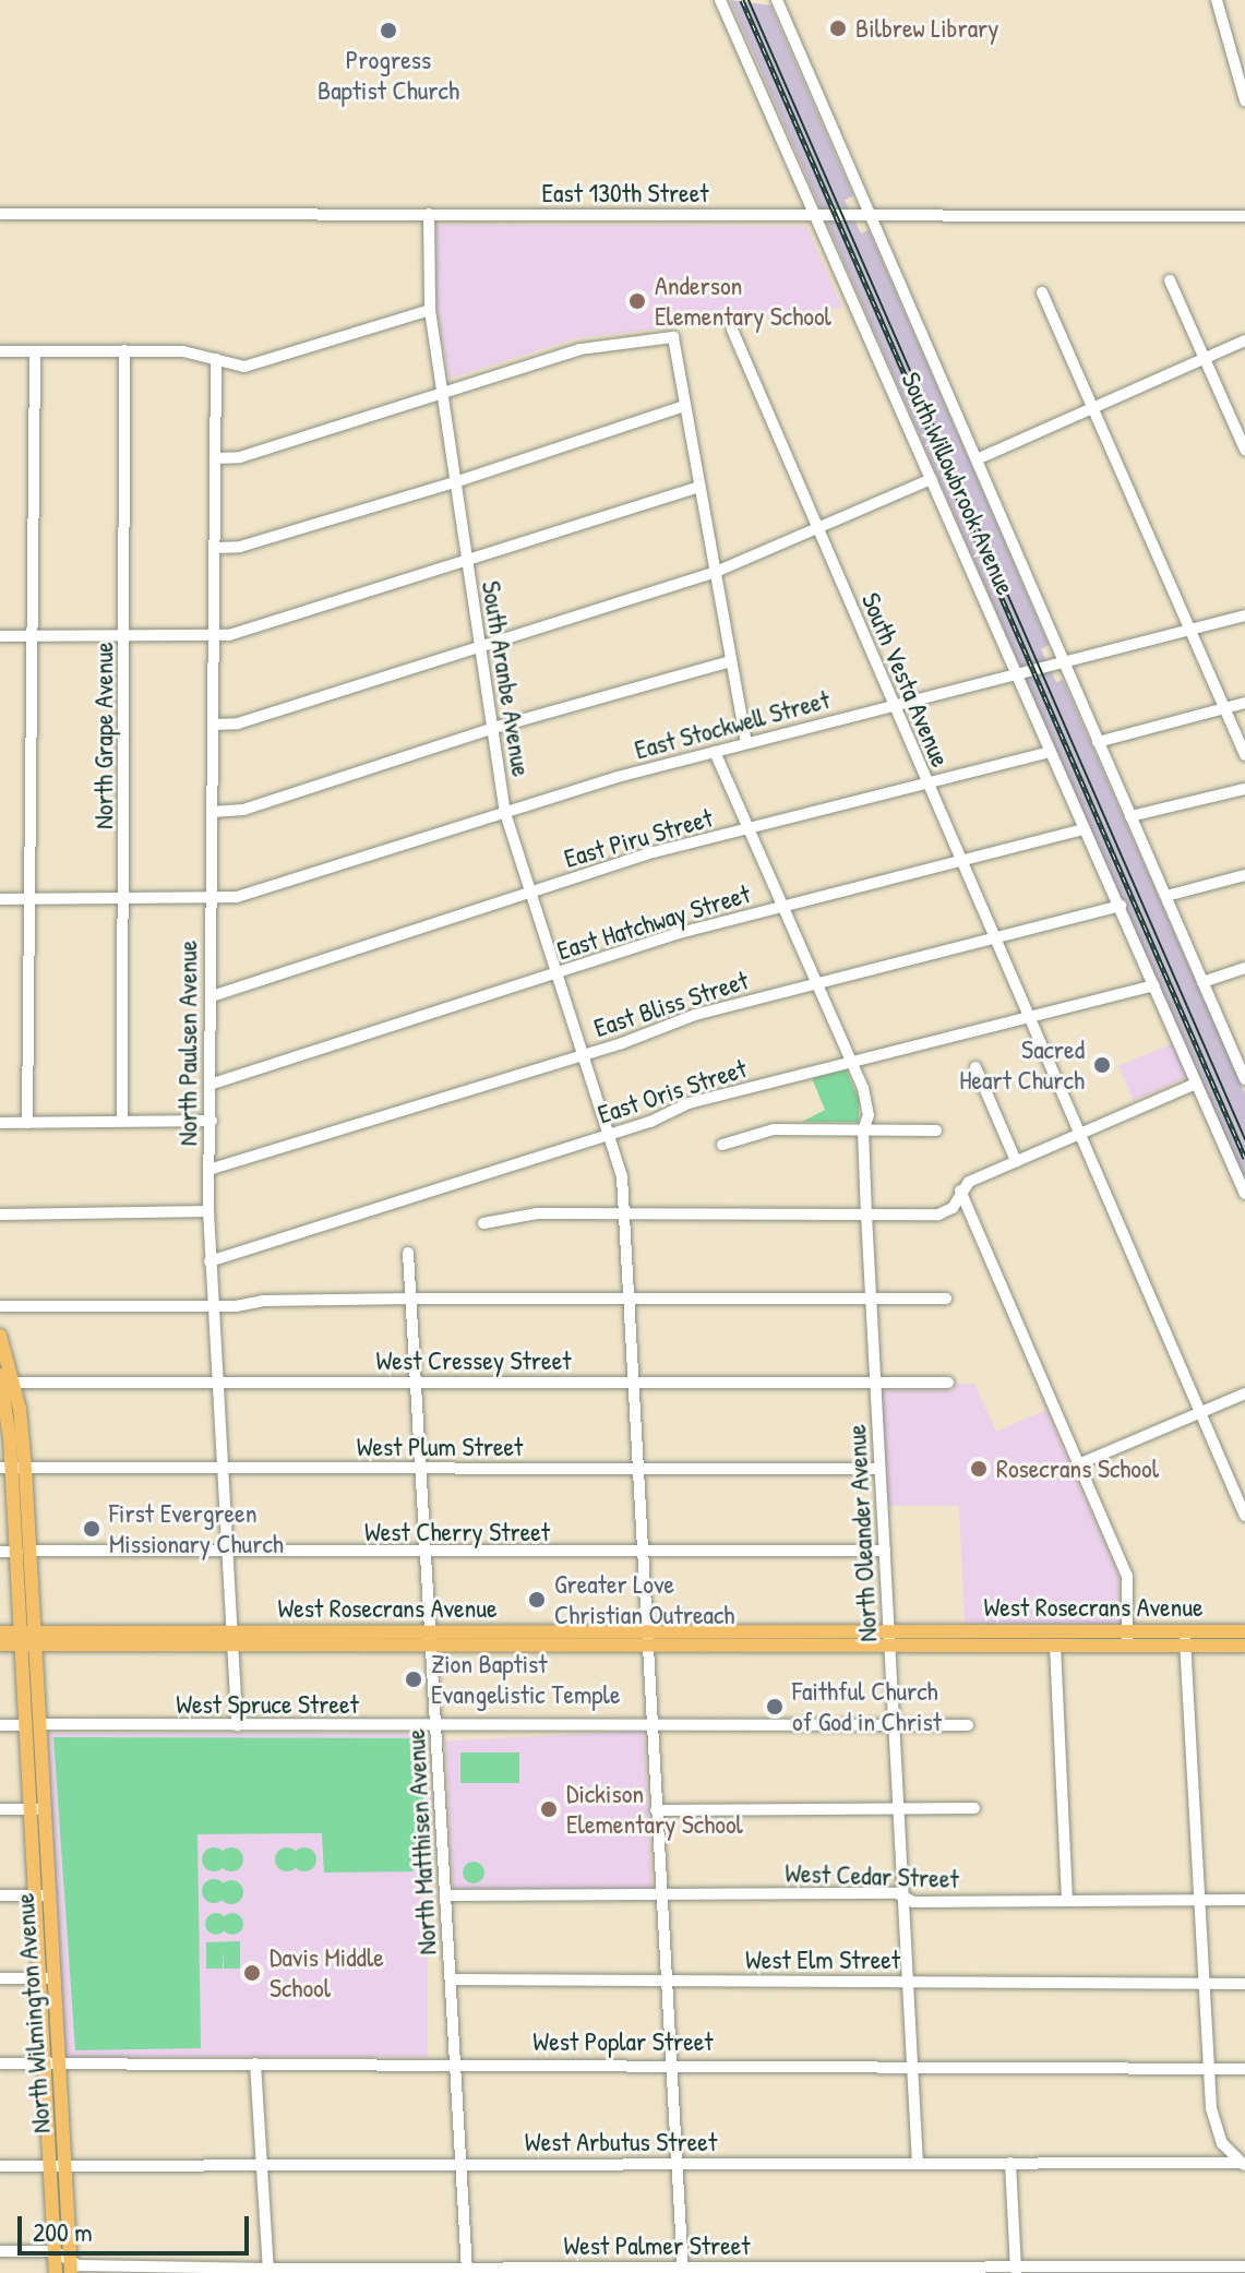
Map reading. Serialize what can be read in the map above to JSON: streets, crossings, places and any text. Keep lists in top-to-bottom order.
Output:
{
  "streets": {
    "main road": ["West Rosecrans Avenue", "North Wilmington Avenue"],
    "street": [
      "East 130th Street",
      "South Willowbrook Avenue",
      "South Aranbe Avenue",
      "South Vesta Avenue",
      "East Stockwell Street",
      "North Grape Avenue",
      "East Piru Street",
      "East Hatchway Street",
      "East Bliss Street",
      "North Paulsen Avenue",
      "East Oris Street",
      "West Cressey Street",
      "West Plum Street",
      "West Cherry Street",
      "North Oleander Avenue",
      "West Spruce Street",
      "North Matthisen Avenue",
      "West Cedar Street",
      "West Elm Street",
      "West Poplar Street",
      "West Arbutus Street",
      "West Palmer Street"
    ]
  },
  "crossings": [
    ["East 130th Street", "South Willowbrook Avenue"],
    ["East 130th Street", "South Aranbe Avenue"],
    ["South Willowbrook Avenue", "East Stockwell Street"],
    ["South Willowbrook Avenue", "East Piru Street"],
    ["South Willowbrook Avenue", "East Hatchway Street"],
    ["South Willowbrook Avenue", "East Bliss Street"],
    ["South Willowbrook Avenue", "East Oris Street"],
    ["South Aranbe Avenue", "East Stockwell Street"],
    ["South Aranbe Avenue", "East Piru Street"],
    ["South Aranbe Avenue", "East Hatchway Street"],
    ["South Aranbe Avenue", "East Bliss Street"],
    ["South Aranbe Avenue", "East Oris Street"],
    ["South Aranbe Avenue", "West Cressey Street"],
    ["South Aranbe Avenue", "West Plum Street"],
    ["South Aranbe Avenue", "West Cherry Street"],
    ["South Aranbe Avenue", "West Rosecrans Avenue"],
    ["South Aranbe Avenue", "West Spruce Street"],
    ["South Vesta Avenue", "East Stockwell Street"],
    ["South Vesta Avenue", "East Piru Street"],
    ["South Vesta Avenue", "East Hatchway Street"],
    ["South Vesta Avenue", "East Bliss Street"],
    ["South Vesta Avenue", "East Oris Street"],
    ["East Stockwell Street", "North Grape Avenue"],
    ["East Stockwell Street", "North Paulsen Avenue"],
    ["East Stockwell Street", "North Oleander Avenue"],
    ["East Piru Street", "North Paulsen Avenue"],
    ["East Piru Street", "North Oleander Avenue"],
    ["East Hatchway Street", "North Paulsen Avenue"],
    ["East Hatchway Street", "North Oleander Avenue"],
    ["East Bliss Street", "North Paulsen Avenue"],
    ["East Bliss Street", "North Oleander Avenue"],
    ["North Paulsen Avenue", "East Oris Street"],
    ["North Paulsen Avenue", "West Cressey Street"],
    ["North Paulsen Avenue", "West Plum Street"],
    ["North Paulsen Avenue", "West Cherry Street"],
    ["North Paulsen Avenue", "West Rosecrans Avenue"],
    ["North Paulsen Avenue", "West Spruce Street"],
    ["East Oris Street", "North Oleander Avenue"],
    ["West Cressey Street", "North Oleander Avenue"],
    ["West Cressey Street", "North Matthisen Avenue"],
    ["West Cressey Street", "North Wilmington Avenue"],
    ["West Plum Street", "North Oleander Avenue"],
    ["West Plum Street", "North Matthisen Avenue"],
    ["West Plum Street", "North Wilmington Avenue"],
    ["West Cherry Street", "North Oleander Avenue"],
    ["West Cherry Street", "North Matthisen Avenue"],
    ["West Cherry Street", "North Wilmington Avenue"],
    ["North Oleander Avenue", "West Rosecrans Avenue"],
    ["North Oleander Avenue", "West Spruce Street"],
    ["North Oleander Avenue", "West Cedar Street"],
    ["North Oleander Avenue", "West Elm Street"],
    ["North Oleander Avenue", "West Poplar Street"],
    ["North Oleander Avenue", "West Arbutus Street"],
    ["West Rosecrans Avenue", "North Matthisen Avenue"],
    ["West Rosecrans Avenue", "North Wilmington Avenue"],
    ["West Spruce Street", "North Matthisen Avenue"],
    ["West Spruce Street", "North Wilmington Avenue"],
    ["North Matthisen Avenue", "West Cedar Street"],
    ["North Matthisen Avenue", "West Elm Street"],
    ["North Matthisen Avenue", "West Poplar Street"],
    ["North Matthisen Avenue", "West Arbutus Street"],
    ["North Matthisen Avenue", "West Palmer Street"],
    ["North Wilmington Avenue", "West Poplar Street"],
    ["North Wilmington Avenue", "West Arbutus Street"],
    ["North Wilmington Avenue", "West Palmer Street"]
  ],
  "places": [
    "Bilbrew Library",
    "Progress Baptist Church",
    "Anderson Elementary School",
    "Sacred Heart Church",
    "Rosecrans School",
    "First Evergreen Missionary Church",
    "Greater Love Christian Outreach",
    "Zion Baptist Evangelistic Temple",
    "Faithful Church of God in Christ",
    "Dickison Elementary School",
    "Davis Middle School"
  ],
  "scale_bar": "200 m"
}
